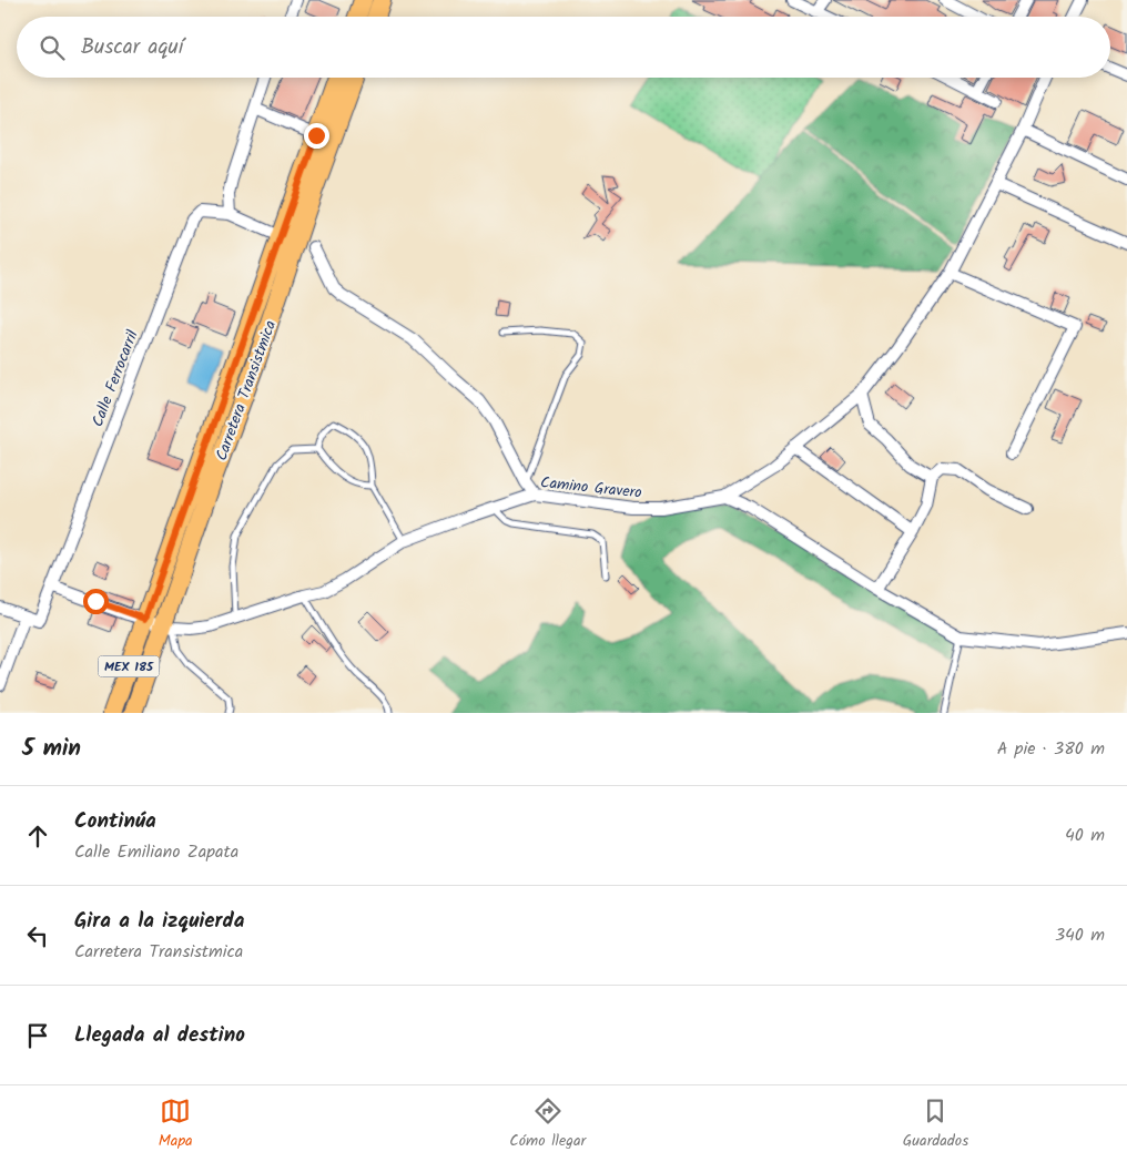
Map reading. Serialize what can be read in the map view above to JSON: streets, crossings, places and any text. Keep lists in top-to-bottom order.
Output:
{
  "streets": {
    "main road": ["Carretera Transistmica", "MEX 185"],
    "street": ["Calle Ferrocarril", "Camino Gravero"]
  },
  "crossings": [
    ["Calle Ferrocarril", "Camino Gravero"],
    ["Carretera Transistmica", "Camino Gravero"]
  ],
  "page": {
    "search": "Buscar aquí",
    "heading": ["5 min", "A pie · 380 m"],
    "list": [
      ["Continúa", "Calle Emiliano Zapata", "40 m"],
      ["Gira a la izquierda", "Carretera Transistmica", "340 m"],
      "Llegada al destino"
    ],
    "nav": ["Mapa", "Cómo llegar", "Guardados"]
  }
}
